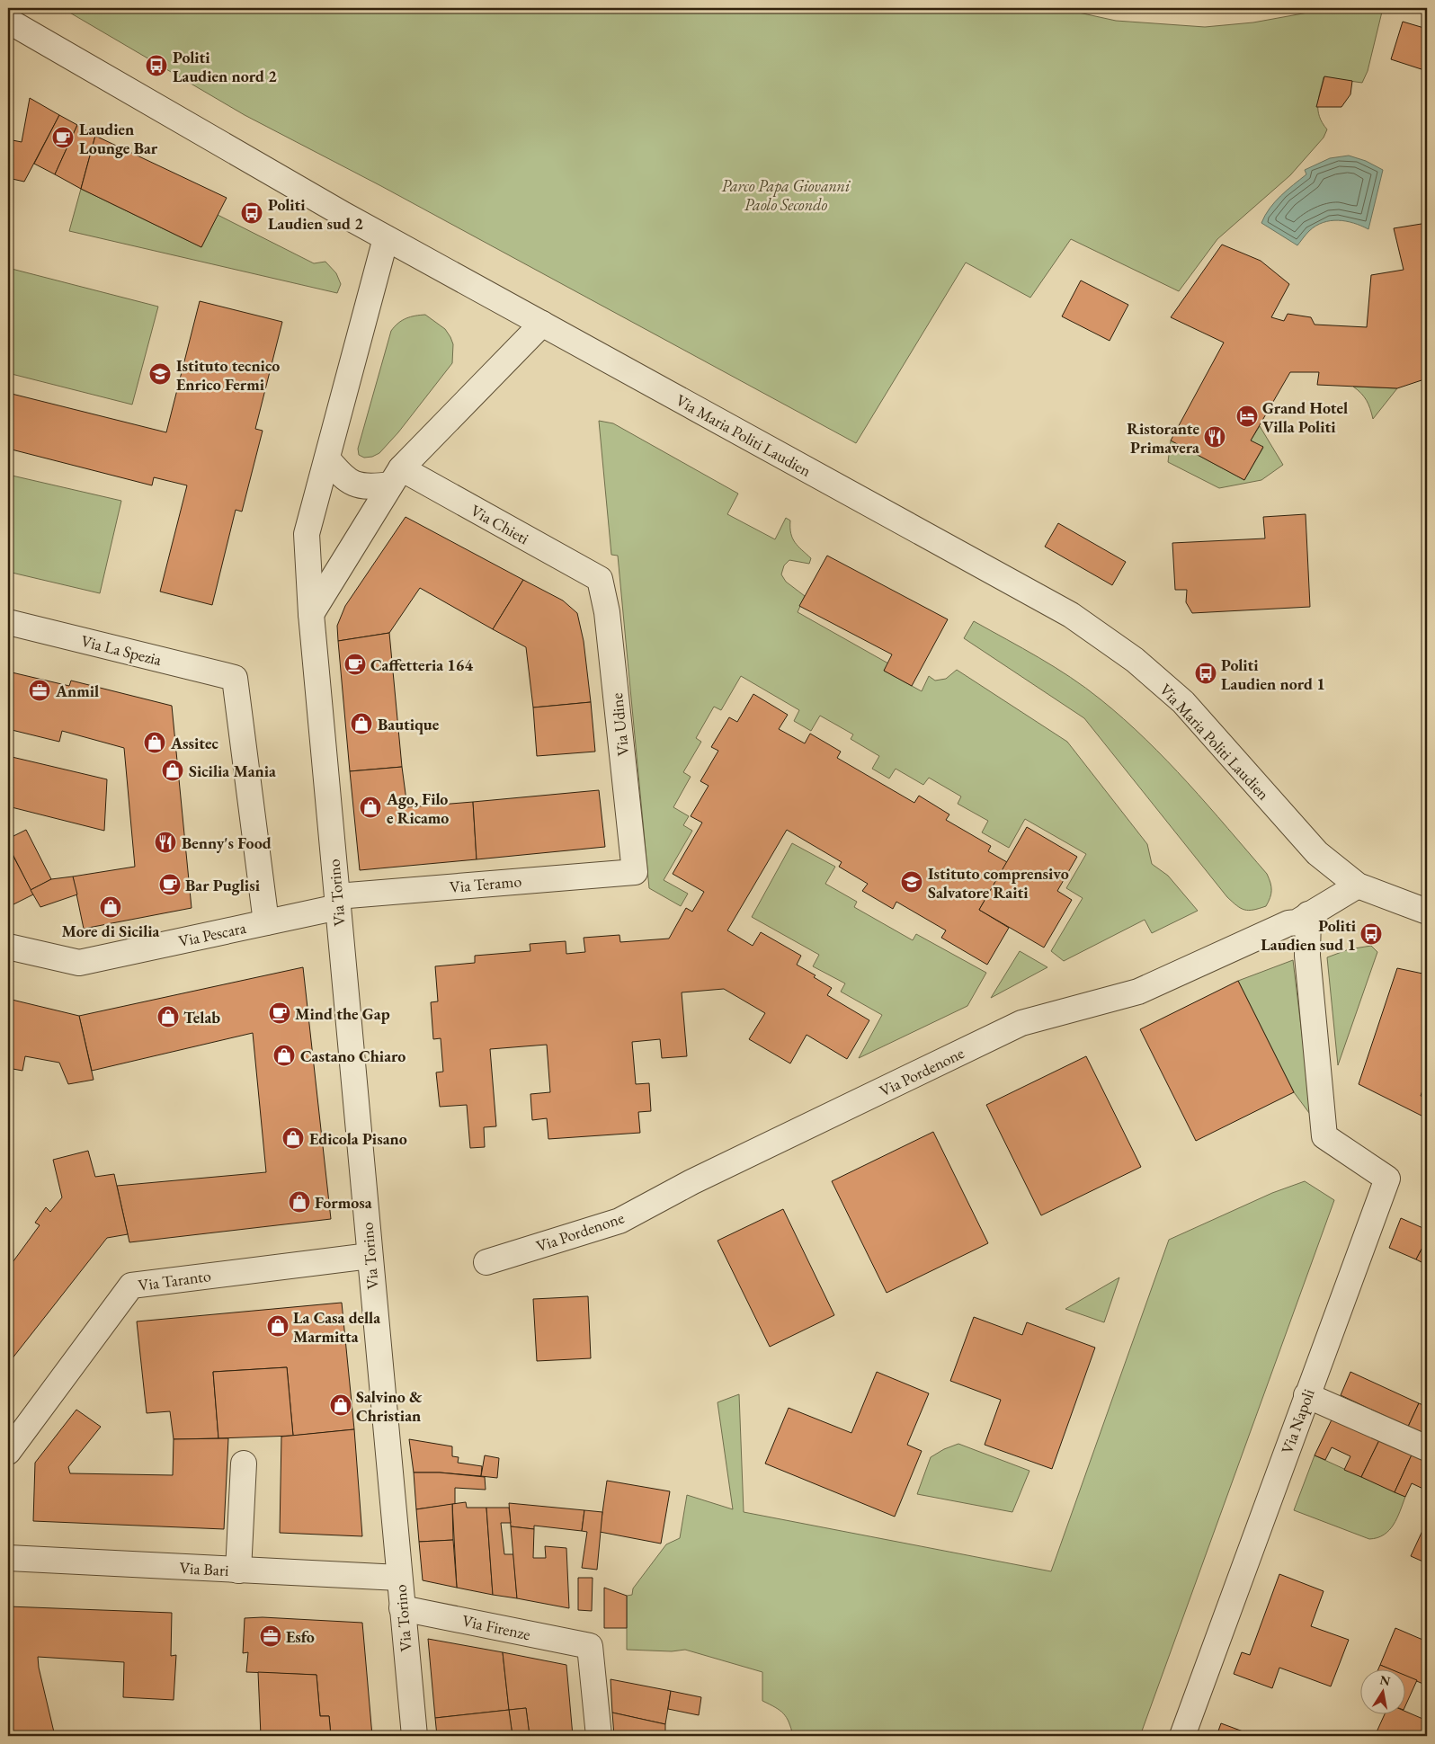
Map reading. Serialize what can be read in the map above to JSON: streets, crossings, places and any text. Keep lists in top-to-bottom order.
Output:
{
  "streets": {
    "street": [
      "Via Maria Politi Laudien",
      "Via Chieti",
      "Via La Spezia",
      "Via Udine",
      "Via Teramo",
      "Via Torino",
      "Via Pescara",
      "Via Pordenone",
      "Via Taranto",
      "Via Napoli",
      "Via Bari",
      "Via Firenze"
    ]
  },
  "crossings": [
    ["Via Maria Politi Laudien", "Via Torino"],
    ["Via Maria Politi Laudien", "Via Pordenone"],
    ["Via Chieti", "Via Udine"],
    ["Via La Spezia", "Via Pescara"],
    ["Via Udine", "Via Teramo"],
    ["Via Teramo", "Via Torino"],
    ["Via Teramo", "Via Pescara"],
    ["Via Torino", "Via Pescara"],
    ["Via Torino", "Via Taranto"],
    ["Via Torino", "Via Bari"],
    ["Via Torino", "Via Firenze"],
    ["Via Pordenone", "Via Napoli"]
  ],
  "parks": ["Parco Papa Giovanni Paolo Secondo"],
  "places": {
    "bus stop": [
      "Politi Laudien nord 2",
      "Politi Laudien sud 2",
      "Politi Laudien nord 1",
      "Politi Laudien sud 1"
    ],
    "cafe": [
      "Laudien Lounge Bar",
      "Caffetteria 164",
      "Bar Puglisi",
      "Mind the Gap"
    ],
    "school or university": ["Istituto tecnico Enrico Fermi", "Istituto comprensivo Salvatore Raiti"],
    "hotel": ["Grand Hotel Villa Politi"],
    "restaurant": ["Ristorante Primavera", "Benny's Food"],
    "office": ["Anmil", "Esfo"],
    "shop": [
      "Bautique",
      "Assitec",
      "Sicilia Mania",
      "Ago, Filo e Ricamo",
      "More di Sicilia",
      "Telab",
      "Castano Chiaro",
      "Edicola Pisano",
      "Formosa",
      "La Casa della Marmitta",
      "Salvino & Christian"
    ]
  },
  "north": "top"
}
